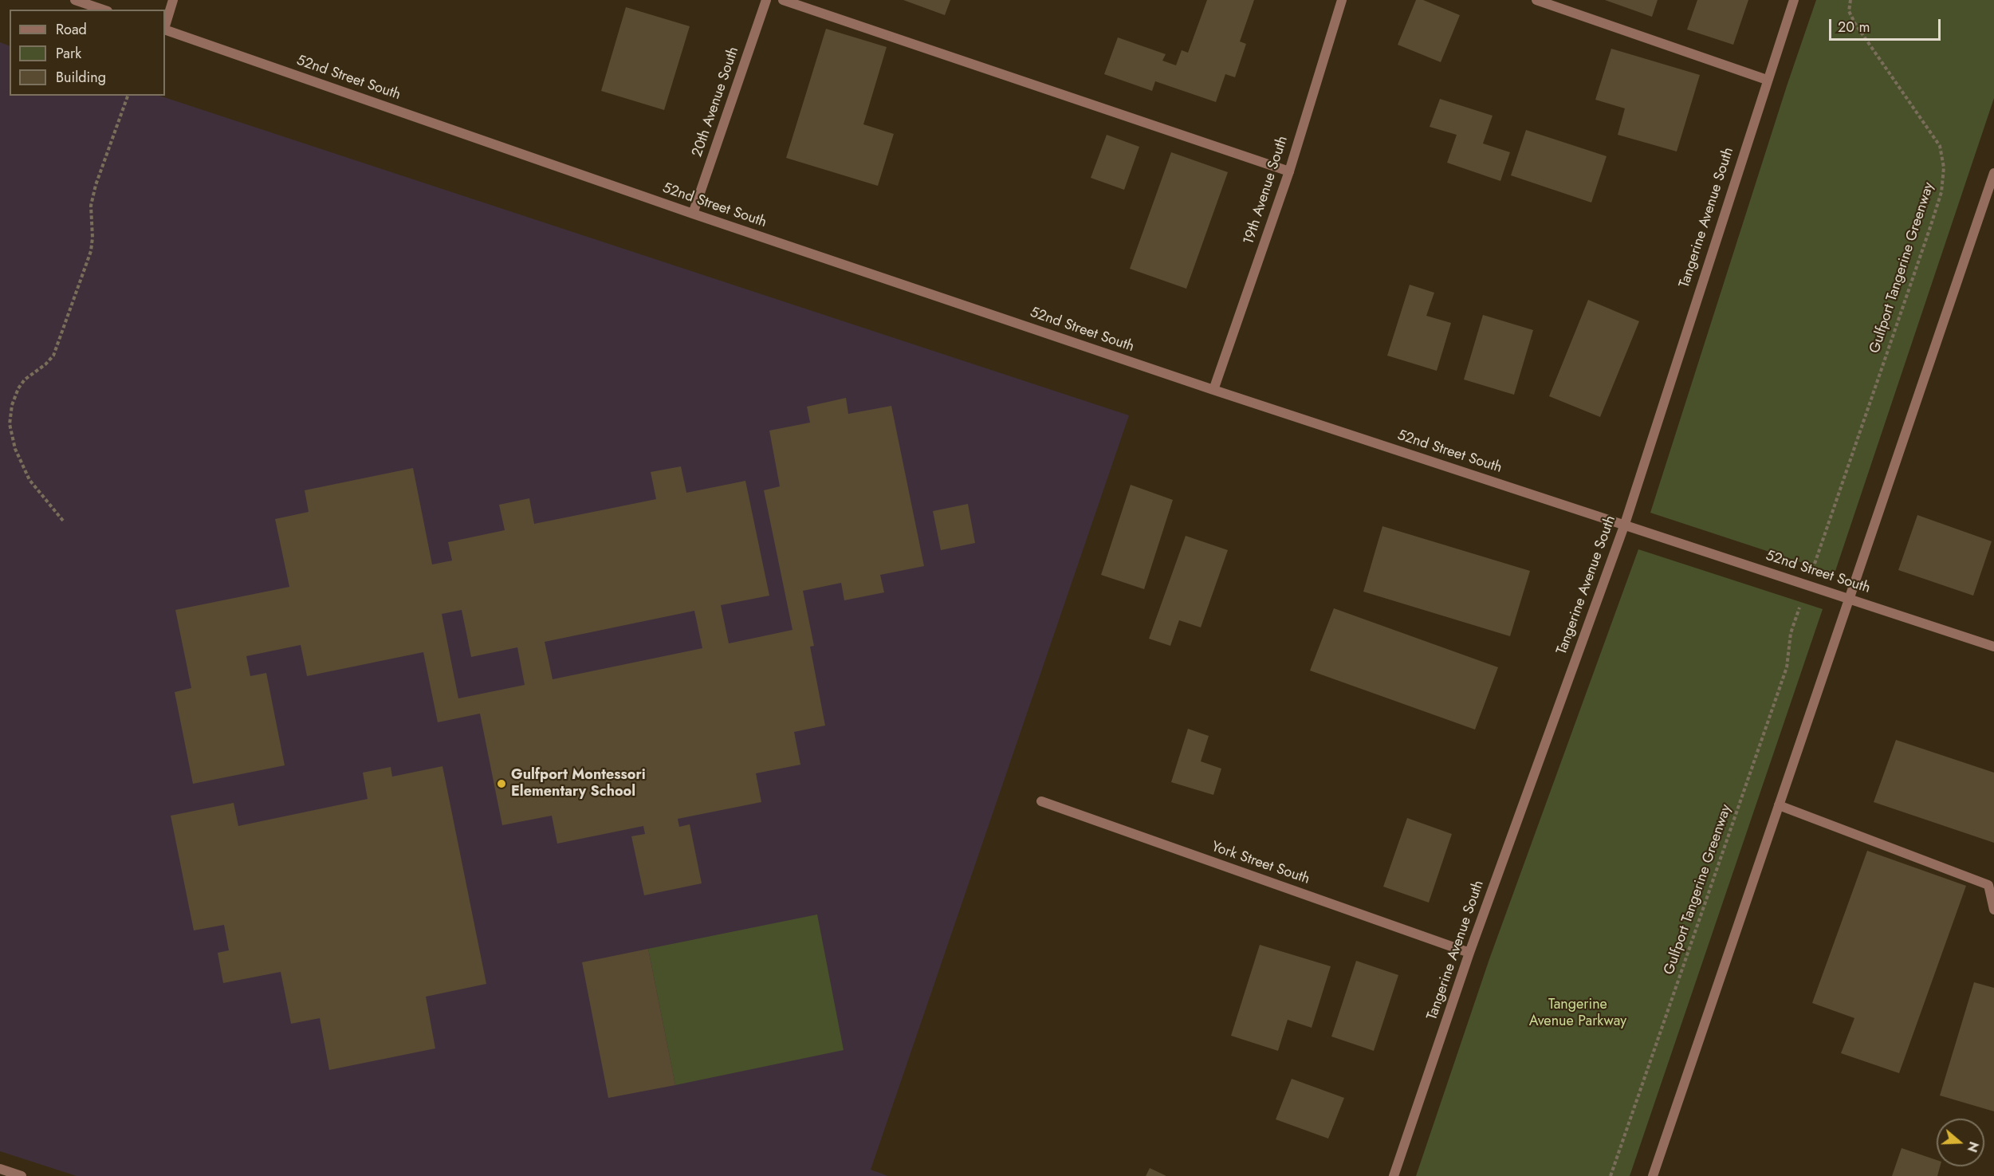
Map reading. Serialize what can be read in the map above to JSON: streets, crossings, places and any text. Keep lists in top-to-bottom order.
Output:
{
  "streets": {
    "street": [
      "52nd Street South",
      "20th Avenue South",
      "19th Avenue South",
      "Tangerine Avenue South",
      "York Street South"
    ],
    "path": ["Gulfport Tangerine Greenway"]
  },
  "crossings": [
    ["52nd Street South", "20th Avenue South"],
    ["52nd Street South", "19th Avenue South"],
    ["52nd Street South", "Tangerine Avenue South"],
    ["Tangerine Avenue South", "York Street South"]
  ],
  "parks": ["Tangerine Avenue Parkway"],
  "places": ["Gulfport Montessori Elementary School"],
  "legend": ["Road", "Park", "Building"],
  "scale_bar": "20 m",
  "north": "right"
}
